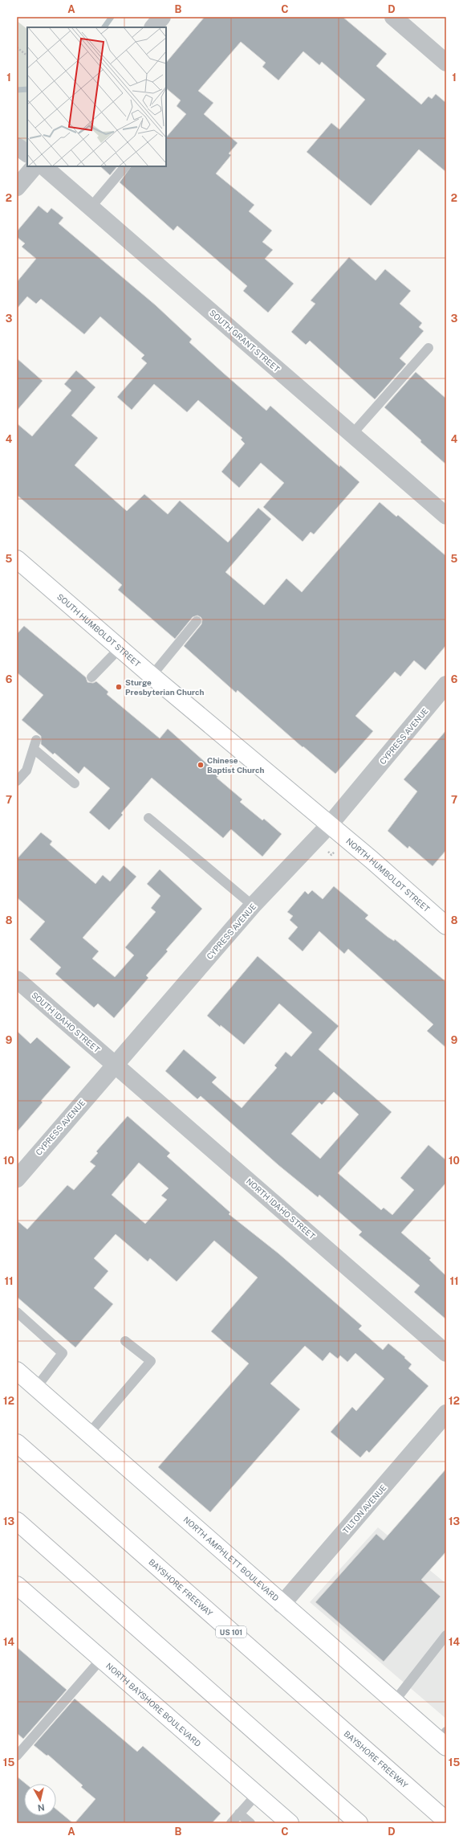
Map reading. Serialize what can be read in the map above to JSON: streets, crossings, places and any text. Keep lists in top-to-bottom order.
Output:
{
  "streets": {
    "main road": [
      "SOUTH HUMBOLDT STREET",
      "NORTH HUMBOLDT STREET",
      "NORTH AMPHLETT BOULEVARD",
      "BAYSHORE FREEWAY",
      "US 101",
      "NORTH BAYSHORE BOULEVARD"
    ],
    "street": [
      "SOUTH GRANT STREET",
      "CYPRESS AVENUE",
      "SOUTH IDAHO STREET",
      "NORTH IDAHO STREET",
      "TILTON AVENUE"
    ]
  },
  "crossings": [
    ["SOUTH HUMBOLDT STREET", "CYPRESS AVENUE"],
    ["SOUTH HUMBOLDT STREET", "NORTH HUMBOLDT STREET"],
    ["CYPRESS AVENUE", "NORTH HUMBOLDT STREET"],
    ["CYPRESS AVENUE", "SOUTH IDAHO STREET"],
    ["CYPRESS AVENUE", "NORTH IDAHO STREET"],
    ["SOUTH IDAHO STREET", "NORTH IDAHO STREET"],
    ["TILTON AVENUE", "NORTH AMPHLETT BOULEVARD"]
  ],
  "places": ["Sturge Presbyterian Church", "Chinese Baptist Church"],
  "north": "bottom",
  "grid": {
    "columns": [
      "A",
      "B",
      "C",
      "D"
    ],
    "rows": [
      "1",
      "2",
      "3",
      "4",
      "5",
      "6",
      "7",
      "8",
      "9",
      "10",
      "11",
      "12",
      "13",
      "14",
      "15"
    ]
  }
}
